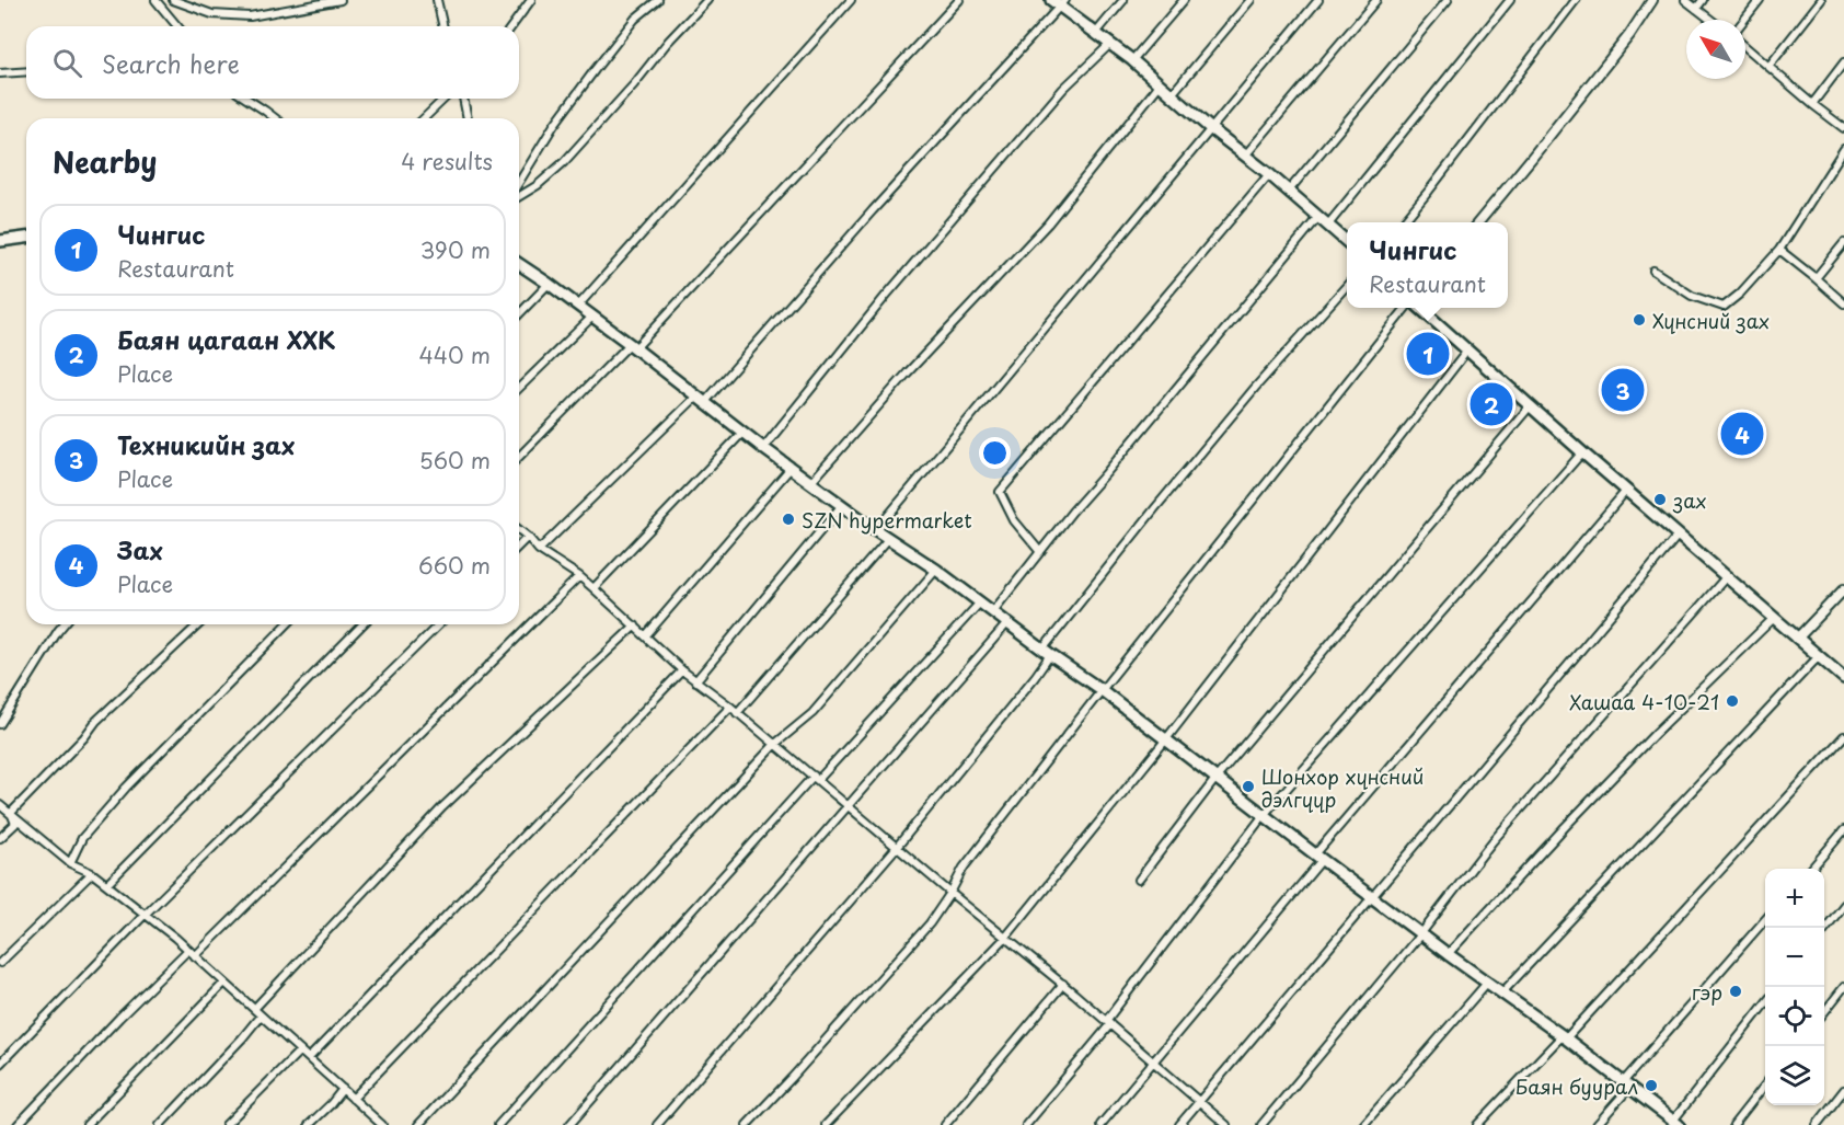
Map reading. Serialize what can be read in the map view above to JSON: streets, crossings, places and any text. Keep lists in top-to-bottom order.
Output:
{
  "places": [
    "Хүнсний зах",
    "зах",
    "SZN hypermarket",
    "Хашаа 4-10-21",
    "Шонхор хүнсний дэлгүүр",
    "гэр",
    "Баян буурал"
  ],
  "north": "top left",
  "page": {
    "search": "Search here",
    "heading": ["Nearby", "4 results"],
    "list": [
      {
        "mark": "1",
        "name": "Чингис",
        "note": "Restaurant",
        "value": "390 m"
      },
      {
        "mark": "2",
        "name": "Баян цагаан ХХК",
        "note": "Place",
        "value": "440 m"
      },
      {
        "mark": "3",
        "name": "Техникийн зах",
        "note": "Place",
        "value": "560 m"
      },
      {
        "mark": "4",
        "name": "Зах",
        "note": "Place",
        "value": "660 m"
      }
    ],
    "popup": ["Чингис", "Restaurant"],
    "pins": [
      "1",
      "3",
      "2",
      "4"
    ],
    "map_buttons": ["+", "−"]
  }
}
